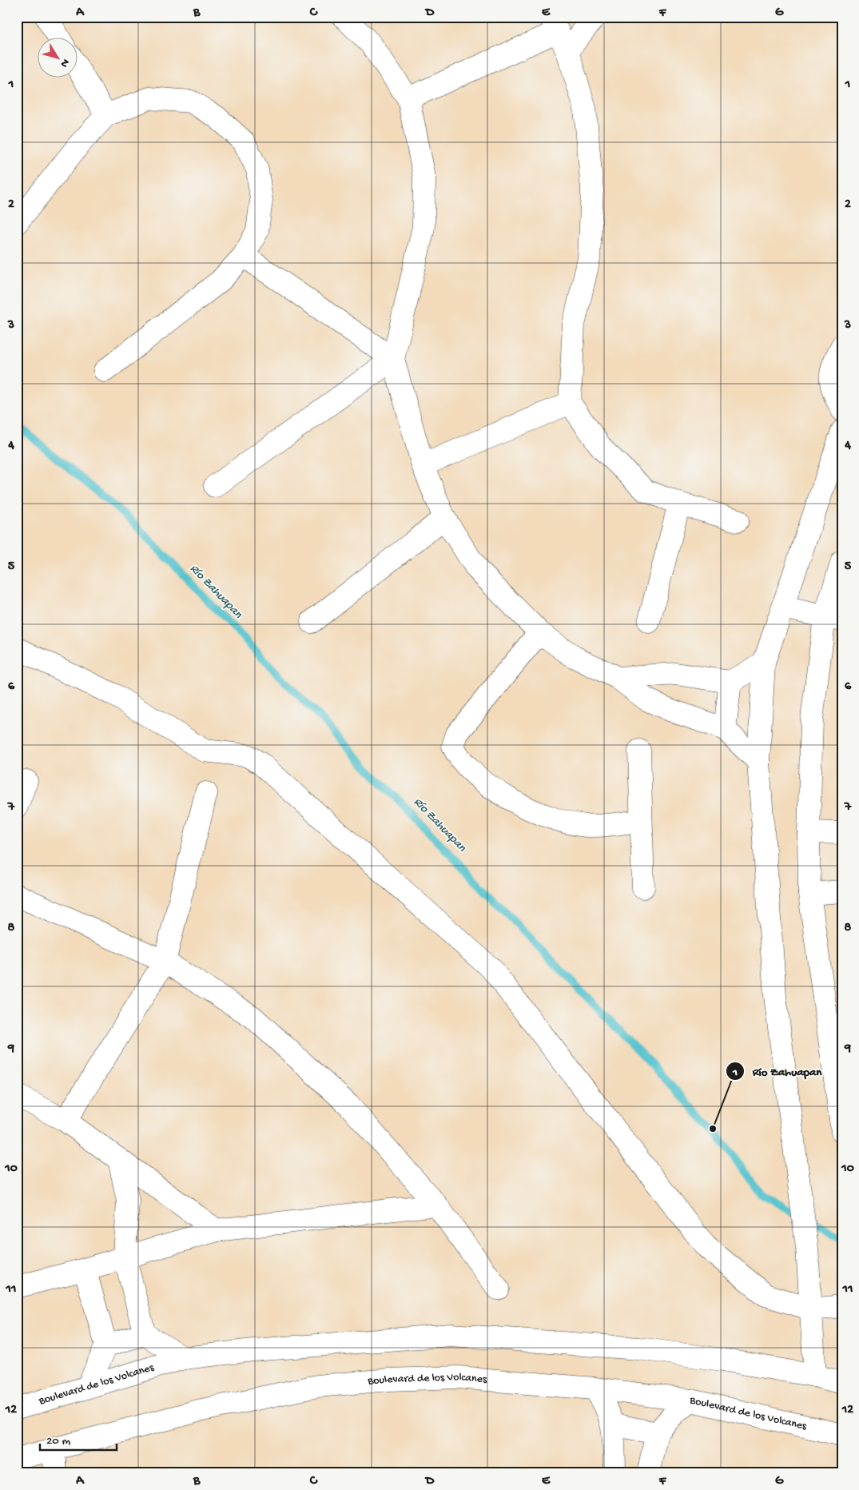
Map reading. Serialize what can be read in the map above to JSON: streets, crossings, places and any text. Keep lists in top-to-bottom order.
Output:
{
  "streets": {
    "street": ["Boulevard de los Volcanes"]
  },
  "water": ["Río Zahuapan"],
  "places": ["Río Zahuapan"],
  "scale_bar": "20 m",
  "north": "bottom right",
  "grid": {
    "columns": [
      "A",
      "B",
      "C",
      "D",
      "E",
      "F",
      "G"
    ],
    "rows": [
      "1",
      "2",
      "3",
      "4",
      "5",
      "6",
      "7",
      "8",
      "9",
      "10",
      "11",
      "12"
    ]
  }
}
